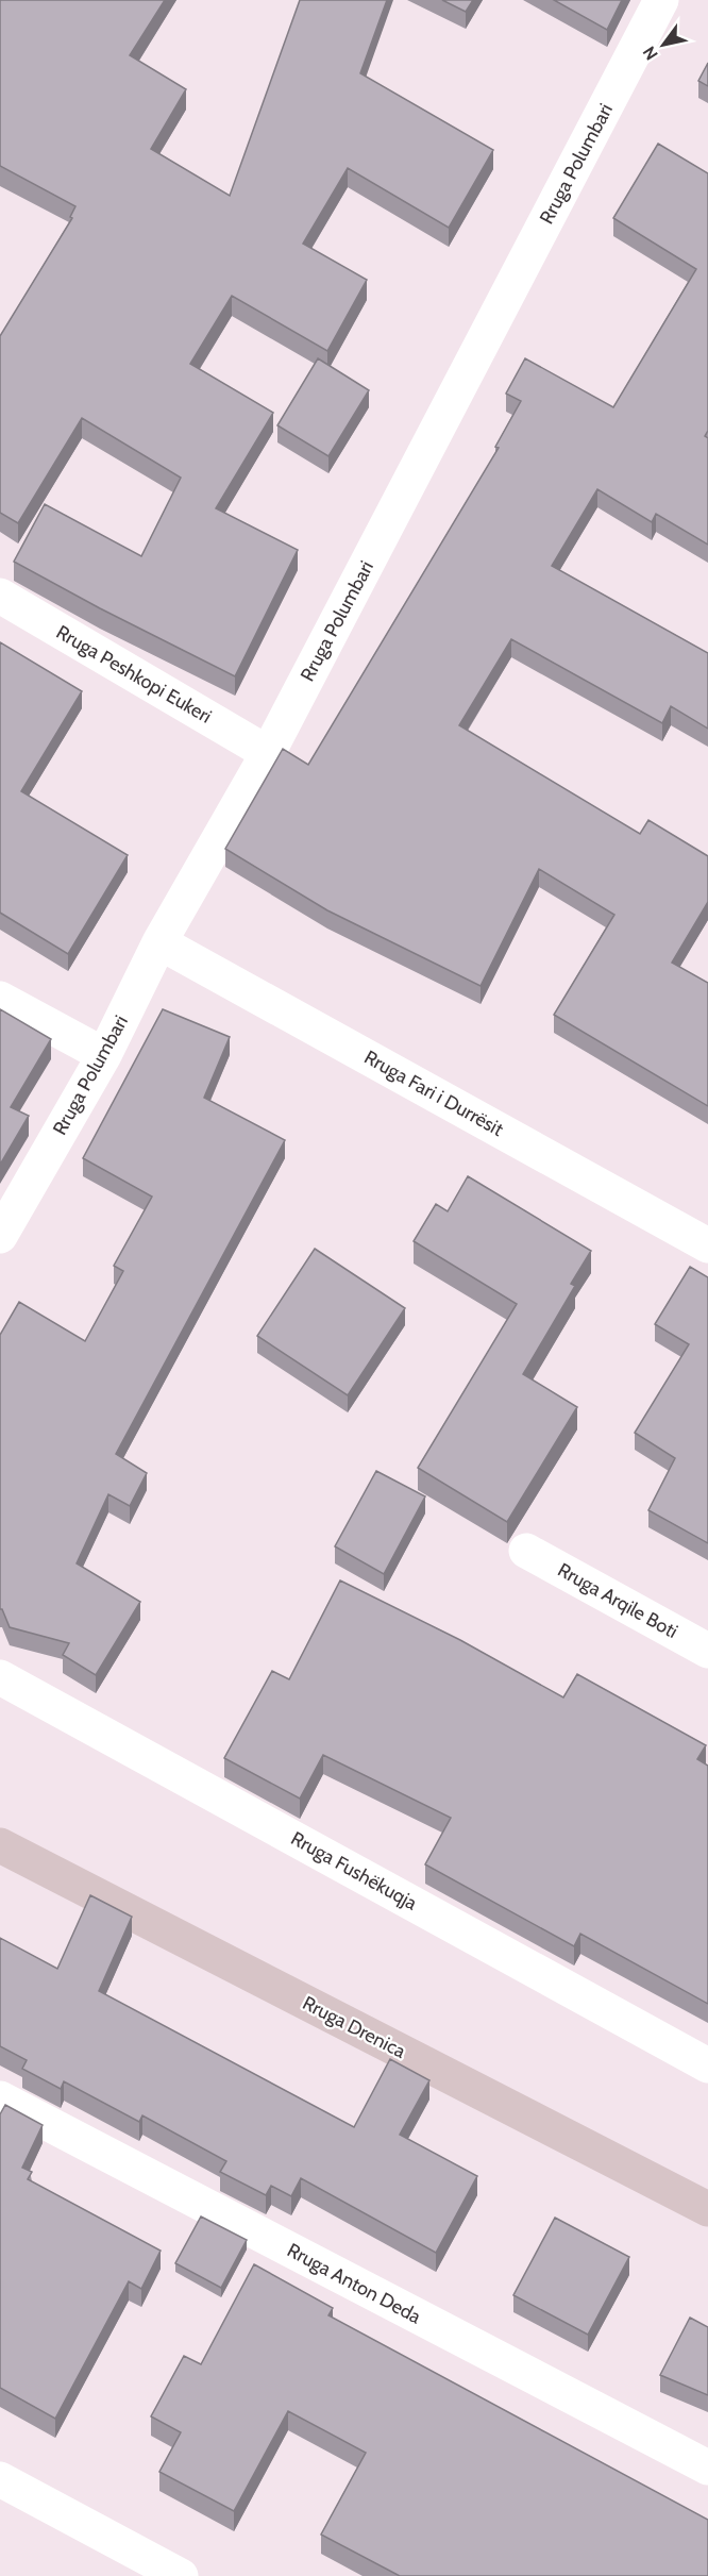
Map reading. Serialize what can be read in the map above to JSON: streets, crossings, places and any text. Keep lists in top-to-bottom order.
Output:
{
  "streets": {
    "street": [
      "Rruga Polumbari",
      "Rruga Peshkopi Eukeri",
      "Rruga Fari i Durrësit",
      "Rruga Arqile Boti",
      "Rruga Fushëkuqja",
      "Rruga Drenica",
      "Rruga Anton Deda"
    ]
  },
  "crossings": [
    ["Rruga Polumbari", "Rruga Peshkopi Eukeri"],
    ["Rruga Polumbari", "Rruga Fari i Durrësit"]
  ],
  "north": "bottom left"
}
